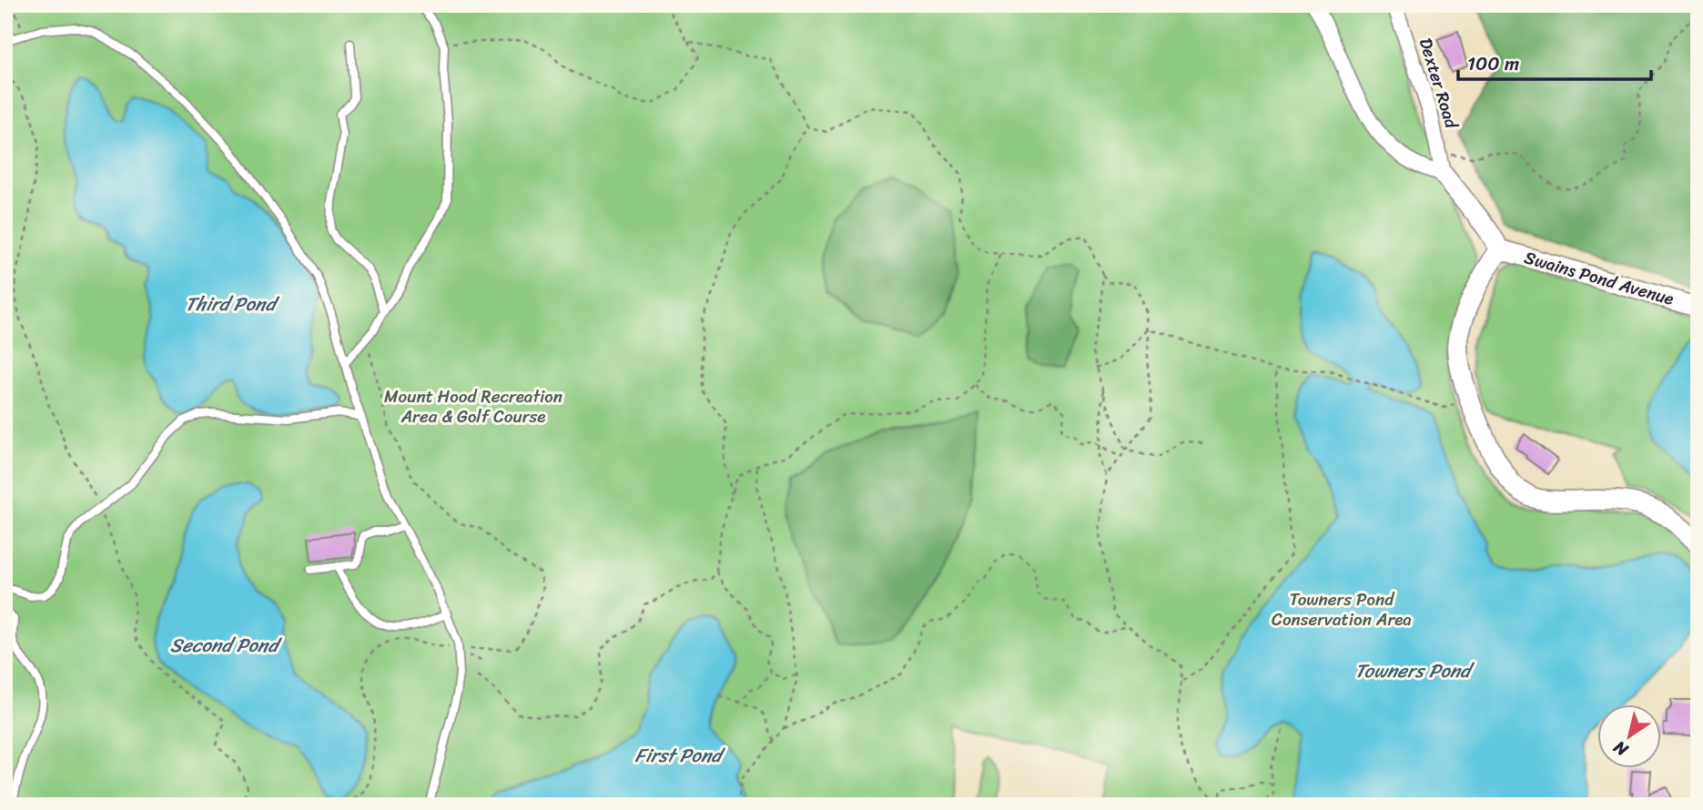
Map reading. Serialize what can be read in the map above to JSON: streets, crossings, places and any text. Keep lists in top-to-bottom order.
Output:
{
  "streets": {
    "street": ["Dexter Road", "Swains Pond Avenue"]
  },
  "crossings": [
    ["Dexter Road", "Swains Pond Avenue"]
  ],
  "water": [
    "Third Pond",
    "Second Pond",
    "Towners Pond",
    "First Pond"
  ],
  "parks": ["Mount Hood Recreation Area & Golf Course", "Towners Pond Conservation Area"],
  "scale_bar": "100 m",
  "north": "bottom left"
}
